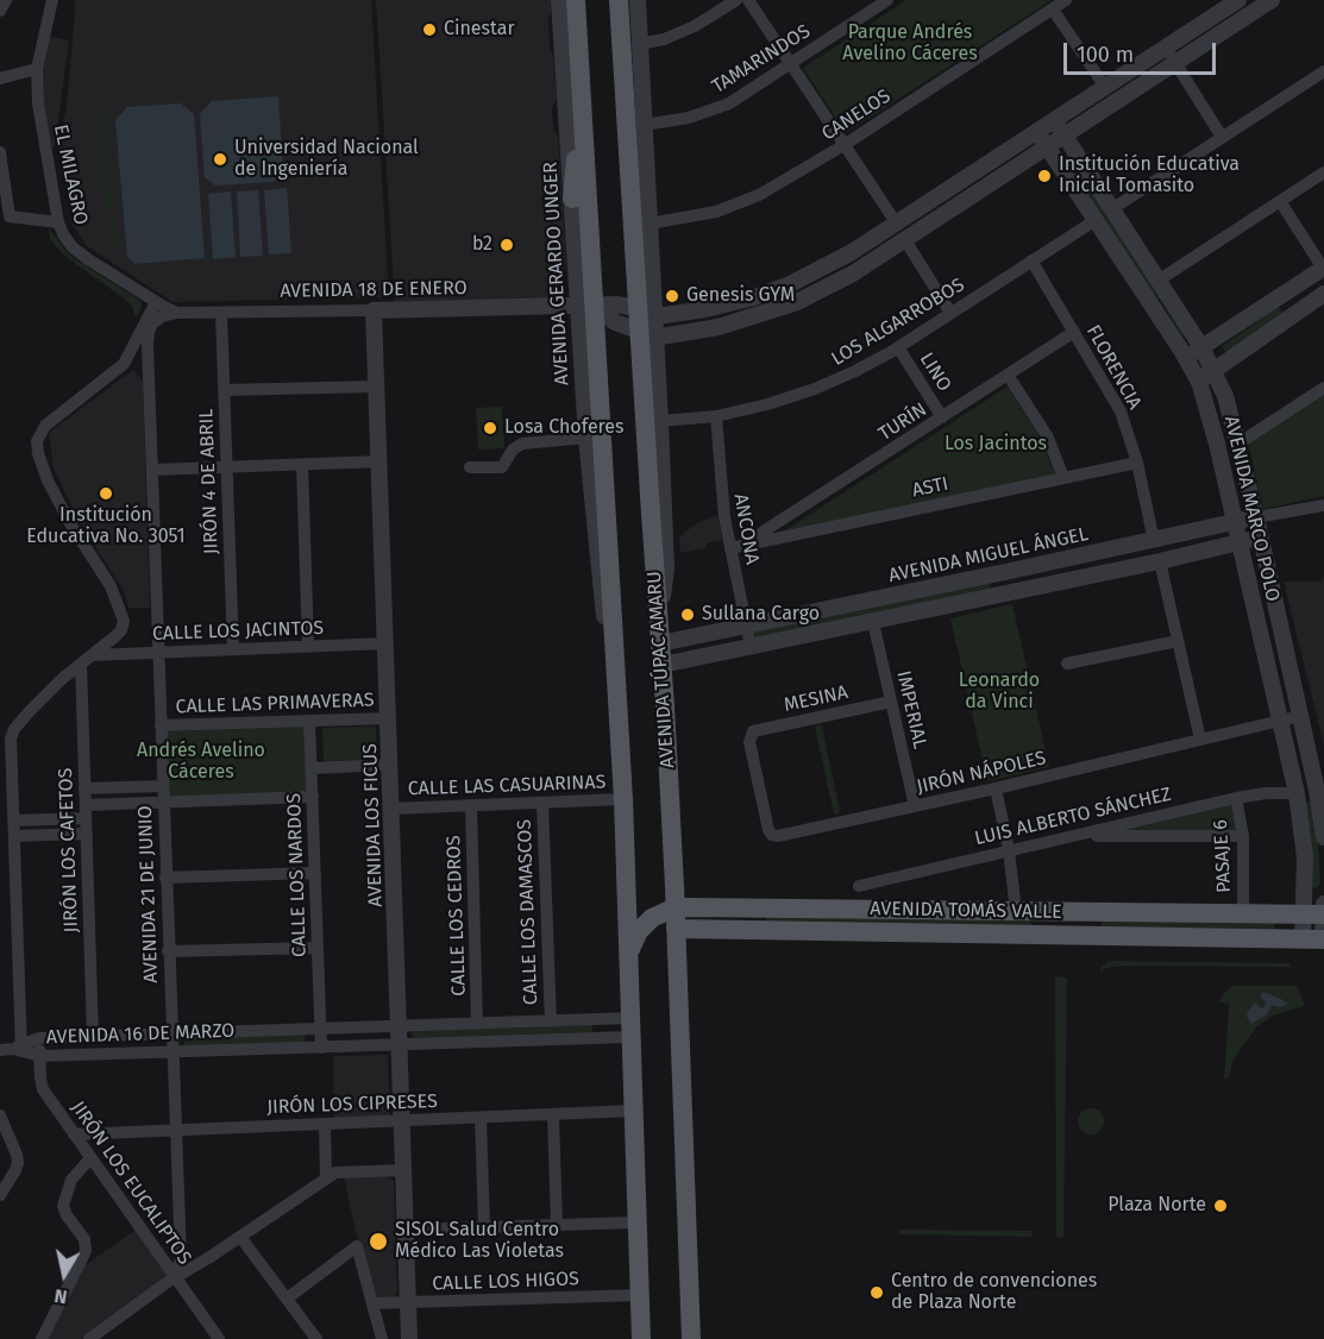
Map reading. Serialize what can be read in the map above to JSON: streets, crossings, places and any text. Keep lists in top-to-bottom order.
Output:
{
  "streets": {
    "main road": ["AVENIDA TÚPAC AMARU", "AVENIDA TOMÁS VALLE"],
    "street": [
      "TAMARINDOS",
      "CANELOS",
      "EL MILAGRO",
      "AVENIDA GERARDO UNGER",
      "AVENIDA 18 DE ENERO",
      "LOS ALGARROBOS",
      "FLORENCIA",
      "LINO",
      "TURÍN",
      "JIRÓN 4 DE ABRIL",
      "ASTI",
      "AVENIDA MARCO POLO",
      "ANCONA",
      "AVENIDA MIGUEL ÁNGEL",
      "CALLE LOS JACINTOS",
      "MESINA",
      "CALLE LAS PRIMAVERAS",
      "IMPERIAL",
      "JIRÓN NÁPOLES",
      "CALLE LAS CASUARINAS",
      "LUIS ALBERTO SÁNCHEZ",
      "AVENIDA LOS FICUS",
      "JIRÓN LOS CAFETOS",
      "PASAJE 6",
      "CALLE LOS NARDOS",
      "AVENIDA 21 DE JUNIO",
      "CALLE LOS DAMASCOS",
      "CALLE LOS CEDROS",
      "AVENIDA 16 DE MARZO",
      "JIRÓN LOS CIPRESES",
      "JIRÓN LOS EUCALIPTOS",
      "CALLE LOS HIGOS"
    ]
  },
  "crossings": [
    ["EL MILAGRO", "AVENIDA 18 DE ENERO"],
    ["AVENIDA GERARDO UNGER", "AVENIDA 18 DE ENERO"],
    ["AVENIDA 18 DE ENERO", "JIRÓN 4 DE ABRIL"],
    ["AVENIDA 18 DE ENERO", "AVENIDA MARCO POLO"],
    ["AVENIDA 18 DE ENERO", "AVENIDA TÚPAC AMARU"],
    ["AVENIDA 18 DE ENERO", "AVENIDA LOS FICUS"],
    ["AVENIDA 18 DE ENERO", "AVENIDA 21 DE JUNIO"],
    ["LOS ALGARROBOS", "FLORENCIA"],
    ["LOS ALGARROBOS", "LINO"],
    ["LOS ALGARROBOS", "AVENIDA MARCO POLO"],
    ["LOS ALGARROBOS", "ANCONA"],
    ["FLORENCIA", "TURÍN"],
    ["FLORENCIA", "ASTI"],
    ["FLORENCIA", "AVENIDA MIGUEL ÁNGEL"],
    ["LINO", "TURÍN"],
    ["TURÍN", "ASTI"],
    ["JIRÓN 4 DE ABRIL", "CALLE LOS JACINTOS"],
    ["ASTI", "ANCONA"],
    ["AVENIDA MARCO POLO", "AVENIDA MIGUEL ÁNGEL"],
    ["AVENIDA MARCO POLO", "JIRÓN NÁPOLES"],
    ["AVENIDA MARCO POLO", "LUIS ALBERTO SÁNCHEZ"],
    ["AVENIDA MARCO POLO", "AVENIDA TOMÁS VALLE"],
    ["ANCONA", "AVENIDA MIGUEL ÁNGEL"],
    ["AVENIDA MIGUEL ÁNGEL", "AVENIDA TÚPAC AMARU"],
    ["CALLE LOS JACINTOS", "AVENIDA LOS FICUS"],
    ["CALLE LOS JACINTOS", "JIRÓN LOS CAFETOS"],
    ["CALLE LOS JACINTOS", "AVENIDA 21 DE JUNIO"],
    ["AVENIDA TÚPAC AMARU", "AVENIDA TOMÁS VALLE"],
    ["MESINA", "IMPERIAL"],
    ["MESINA", "JIRÓN NÁPOLES"],
    ["CALLE LAS PRIMAVERAS", "AVENIDA LOS FICUS"],
    ["CALLE LAS PRIMAVERAS", "CALLE LOS NARDOS"],
    ["CALLE LAS PRIMAVERAS", "AVENIDA 21 DE JUNIO"],
    ["IMPERIAL", "JIRÓN NÁPOLES"],
    ["CALLE LAS CASUARINAS", "AVENIDA LOS FICUS"],
    ["CALLE LAS CASUARINAS", "CALLE LOS DAMASCOS"],
    ["CALLE LAS CASUARINAS", "CALLE LOS CEDROS"],
    ["LUIS ALBERTO SÁNCHEZ", "PASAJE 6"],
    ["AVENIDA LOS FICUS", "AVENIDA 16 DE MARZO"],
    ["AVENIDA LOS FICUS", "JIRÓN LOS CIPRESES"],
    ["AVENIDA LOS FICUS", "CALLE LOS HIGOS"],
    ["JIRÓN LOS CAFETOS", "AVENIDA 16 DE MARZO"],
    ["PASAJE 6", "AVENIDA TOMÁS VALLE"],
    ["CALLE LOS NARDOS", "AVENIDA 16 DE MARZO"],
    ["AVENIDA 21 DE JUNIO", "AVENIDA 16 DE MARZO"],
    ["AVENIDA 21 DE JUNIO", "JIRÓN LOS CIPRESES"],
    ["AVENIDA 21 DE JUNIO", "JIRÓN LOS EUCALIPTOS"],
    ["CALLE LOS DAMASCOS", "AVENIDA 16 DE MARZO"],
    ["CALLE LOS CEDROS", "AVENIDA 16 DE MARZO"],
    ["AVENIDA 16 DE MARZO", "JIRÓN LOS EUCALIPTOS"],
    ["JIRÓN LOS CIPRESES", "JIRÓN LOS EUCALIPTOS"]
  ],
  "parks": [
    "Parque Andrés Avelino Cáceres",
    "Los Jacintos",
    "Leonardo da Vinci",
    "Andrés Avelino Cáceres"
  ],
  "places": [
    "Cinestar",
    "Universidad Nacional de Ingeniería",
    "Institución Educativa Inicial Tomasito",
    "b2",
    "Genesis GYM",
    "Losa Choferes",
    "Institución Educativa No. 3051",
    "Sullana Cargo",
    "Plaza Norte",
    "SISOL Salud Centro Médico Las Violetas",
    "Centro de convenciones de Plaza Norte"
  ],
  "scale_bar": "100 m",
  "north": "bottom"
}
